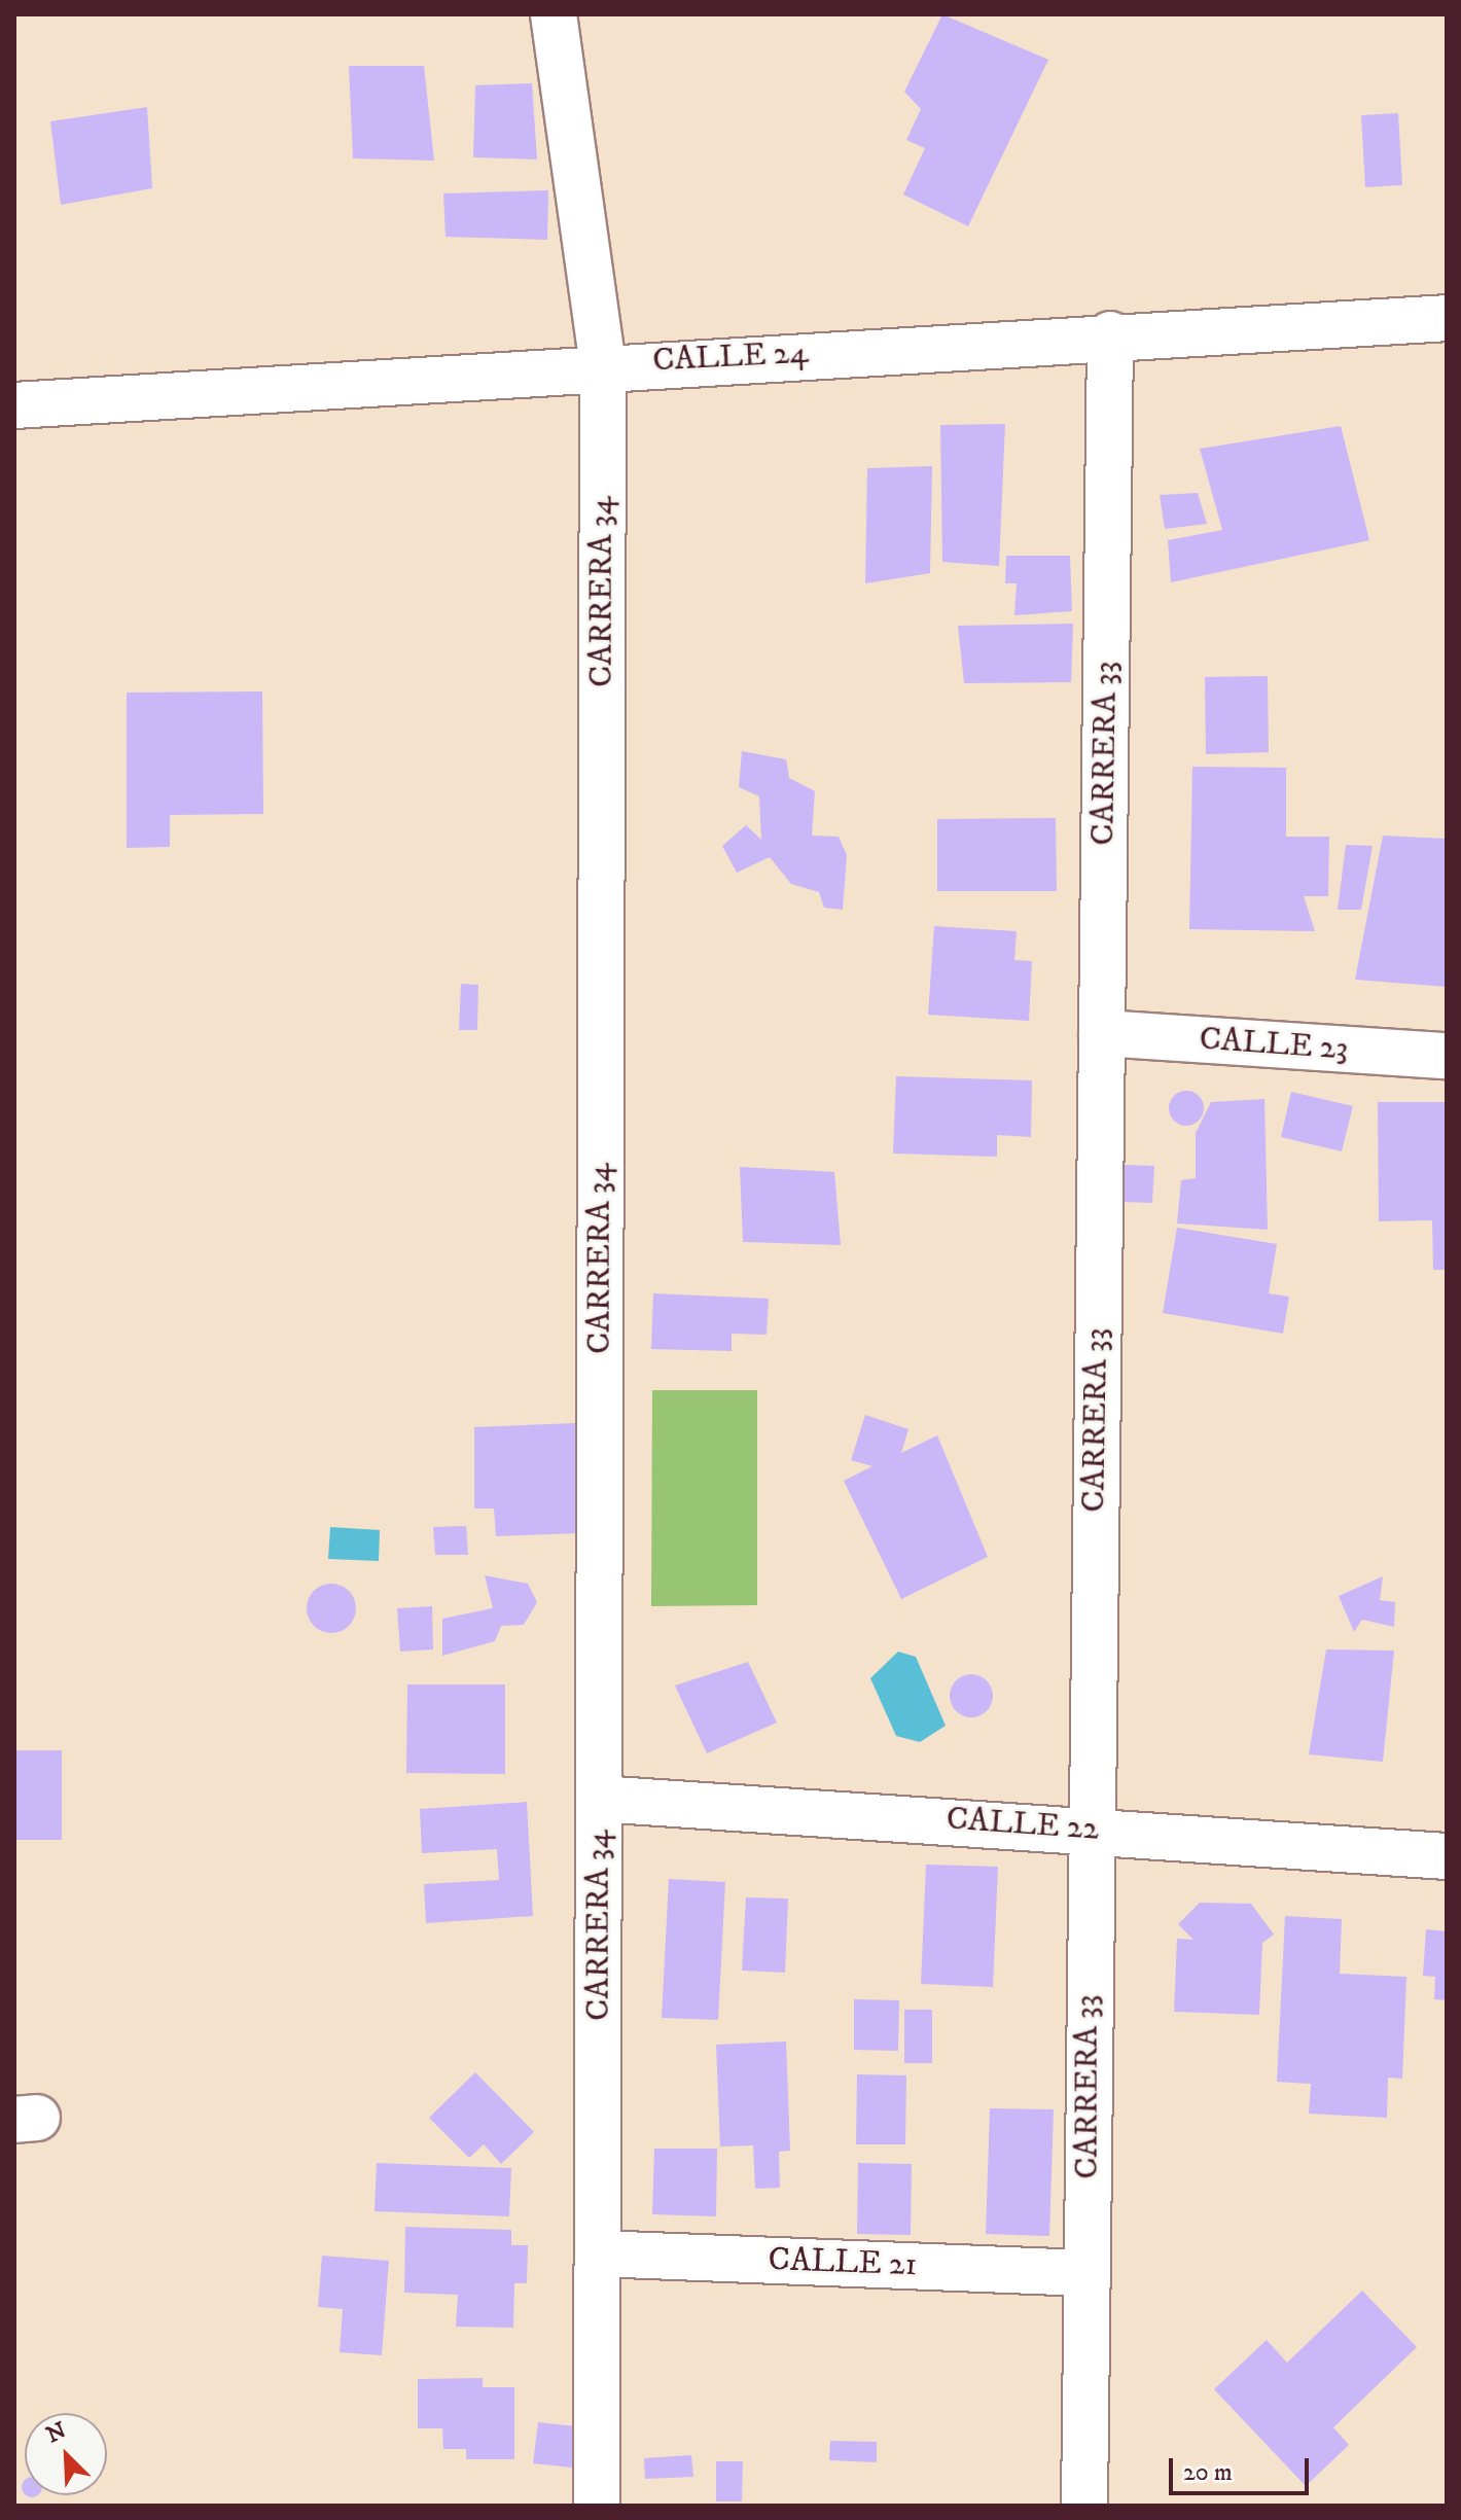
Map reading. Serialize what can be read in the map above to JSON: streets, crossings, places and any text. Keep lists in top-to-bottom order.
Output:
{
  "streets": {
    "street": [
      "CALLE 24",
      "CARRERA 34",
      "CARRERA 33",
      "CALLE 23",
      "CALLE 22",
      "CALLE 21"
    ]
  },
  "crossings": [
    ["CALLE 24", "CARRERA 34"],
    ["CALLE 24", "CARRERA 33"],
    ["CARRERA 34", "CALLE 22"],
    ["CARRERA 34", "CALLE 21"],
    ["CARRERA 33", "CALLE 23"],
    ["CARRERA 33", "CALLE 22"],
    ["CARRERA 33", "CALLE 21"]
  ],
  "scale_bar": "20 m",
  "north": "top left"
}
